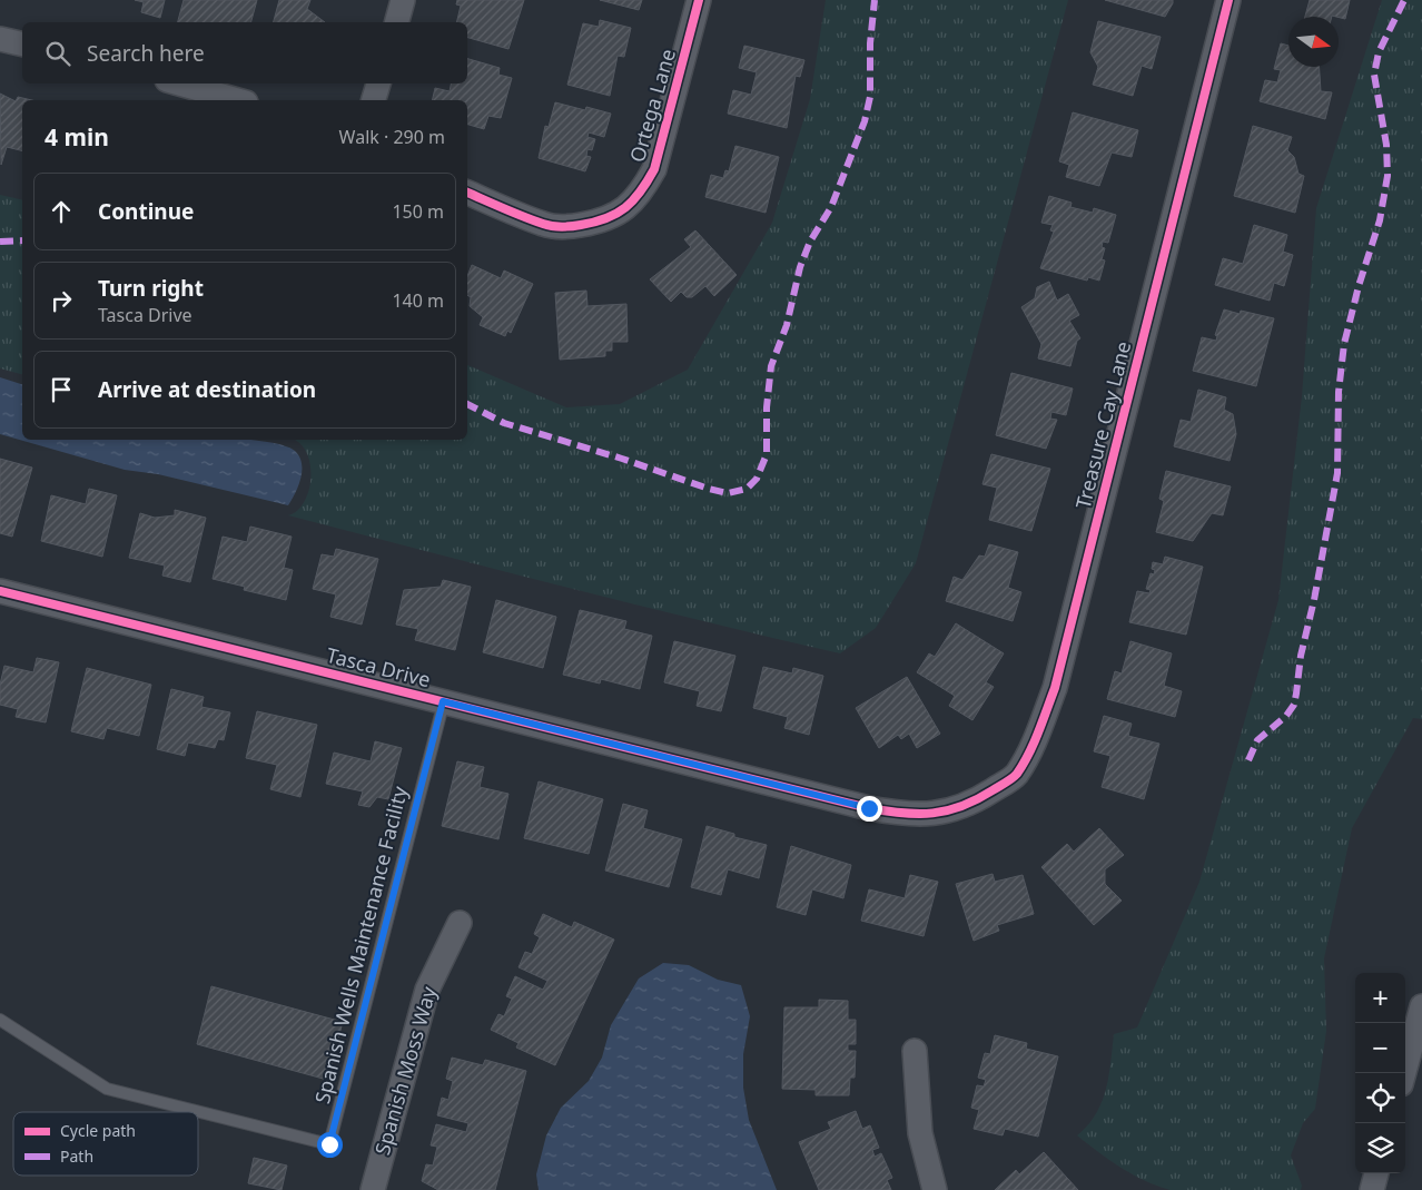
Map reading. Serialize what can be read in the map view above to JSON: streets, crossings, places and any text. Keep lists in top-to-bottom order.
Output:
{
  "streets": {
    "street": [
      "Ortega Lane",
      "Treasure Cay Lane",
      "Tasca Drive",
      "Spanish Moss Way"
    ],
    "lane": ["Spanish Wells Maintenance Facility"]
  },
  "crossings": [
    ["Treasure Cay Lane", "Tasca Drive"],
    ["Tasca Drive", "Spanish Wells Maintenance Facility"]
  ],
  "legend": ["Cycle path", "Path"],
  "north": "right",
  "page": {
    "search": "Search here",
    "heading": ["4 min", "Walk · 290 m"],
    "list": [
      ["Continue", "150 m"],
      ["Turn right", "Tasca Drive", "140 m"],
      "Arrive at destination"
    ],
    "map_buttons": ["+", "−"]
  }
}
